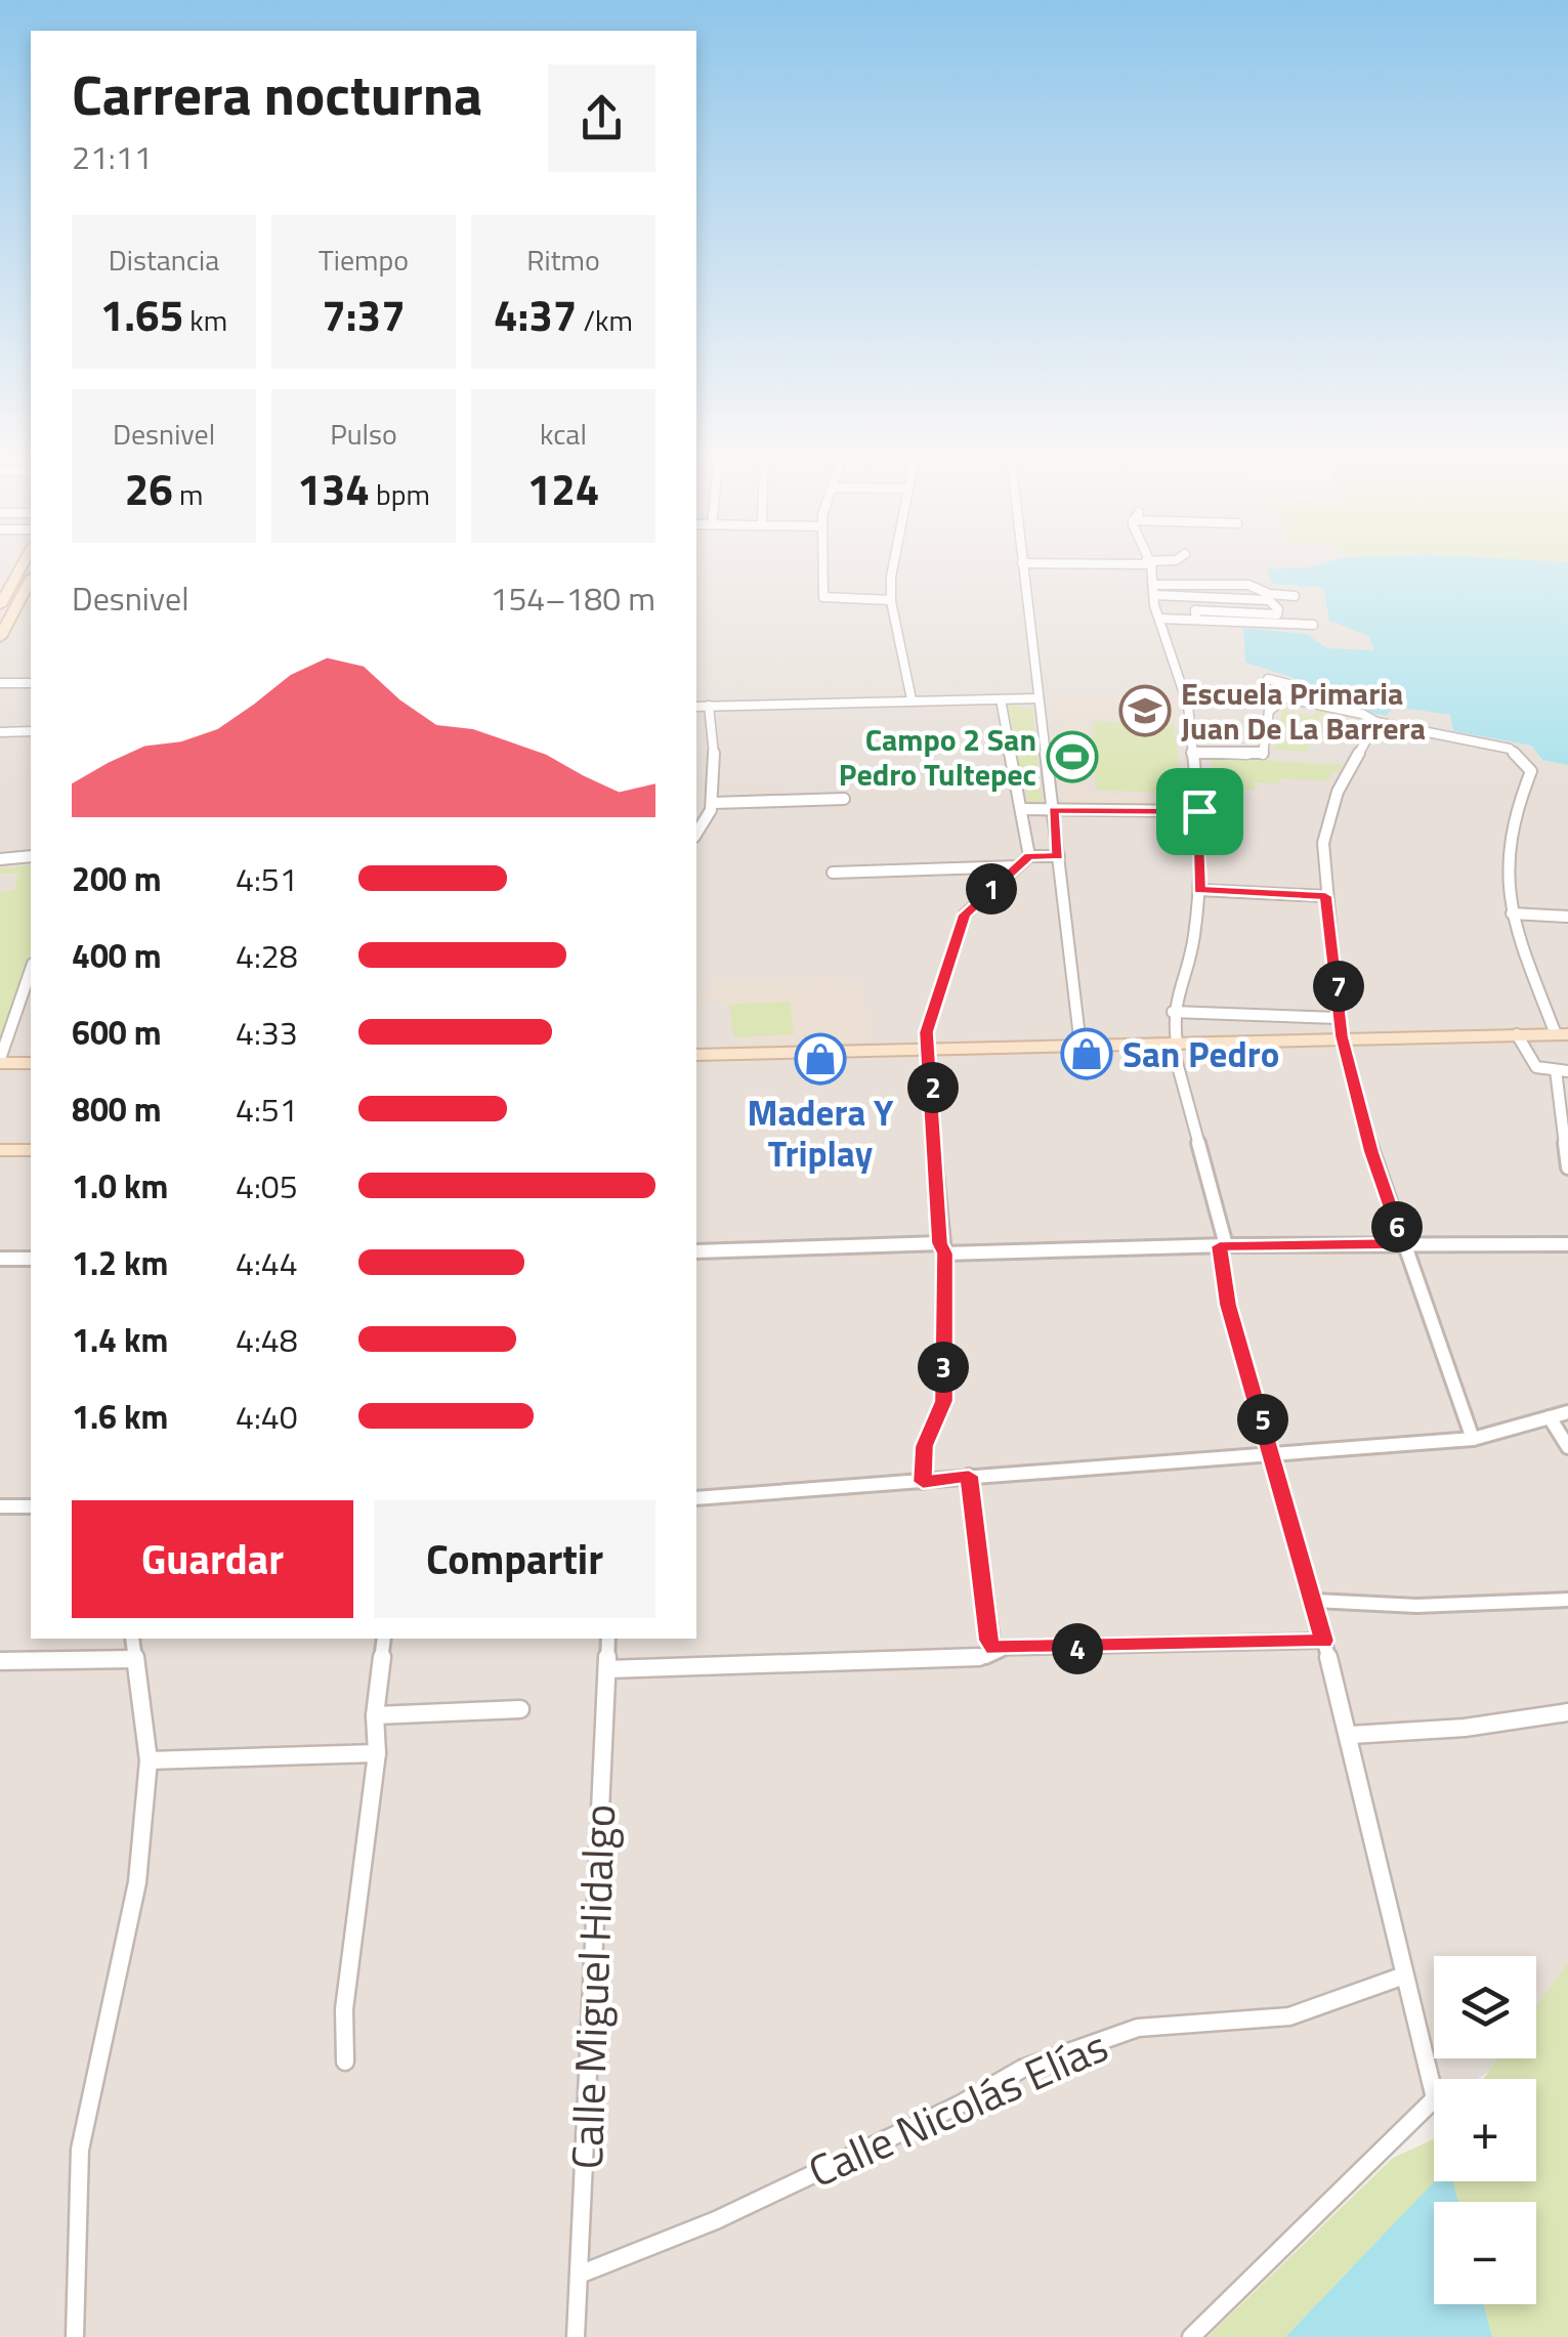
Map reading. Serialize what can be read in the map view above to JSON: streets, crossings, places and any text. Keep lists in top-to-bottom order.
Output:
{
  "streets": {
    "street": ["Calle Miguel Hidalgo", "Calle Nicolás Elías"]
  },
  "crossings": [
    ["Calle Miguel Hidalgo", "Calle Nicolás Elías"]
  ],
  "places": {
    "school or university": ["Escuela Primaria Juan De La Barrera"],
    "sports": ["Campo 2 San Pedro Tultepec"],
    "shop": ["San Pedro", "Madera Y Triplay"]
  },
  "page": {
    "heading": ["Carrera nocturna", "21:11"],
    "stats": [
      ["Distancia", "1.65 km"],
      ["Tiempo", "7:37"],
      ["Ritmo", "4:37 /km"],
      ["Desnivel", "26 m"],
      ["Pulso", "134 bpm"],
      ["kcal", "124"]
    ],
    "chart": ["Desnivel", "154–180 m"],
    "list": [
      {
        "name": "200 m",
        "note": "4:51"
      },
      {
        "name": "400 m",
        "note": "4:28"
      },
      {
        "name": "600 m",
        "note": "4:33"
      },
      {
        "name": "800 m",
        "note": "4:51"
      },
      {
        "name": "1.0 km",
        "note": "4:05"
      },
      {
        "name": "1.2 km",
        "note": "4:44"
      },
      {
        "name": "1.4 km",
        "note": "4:48"
      },
      {
        "name": "1.6 km",
        "note": "4:40"
      }
    ],
    "pins": [
      "1",
      "7",
      "2",
      "6",
      "3",
      "5",
      "4"
    ],
    "buttons": ["Guardar", "Compartir"],
    "map_buttons": ["+", "−"]
  }
}
